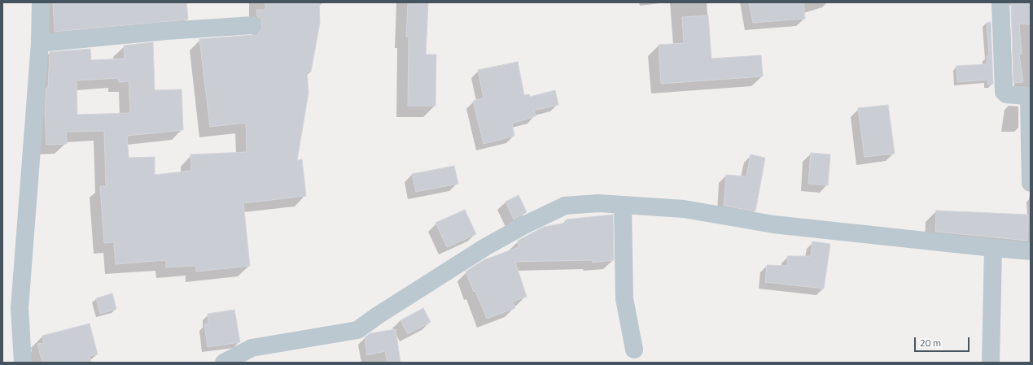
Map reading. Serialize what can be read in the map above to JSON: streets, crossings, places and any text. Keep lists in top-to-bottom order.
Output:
{
  "scale_bar": "20 m"
}
